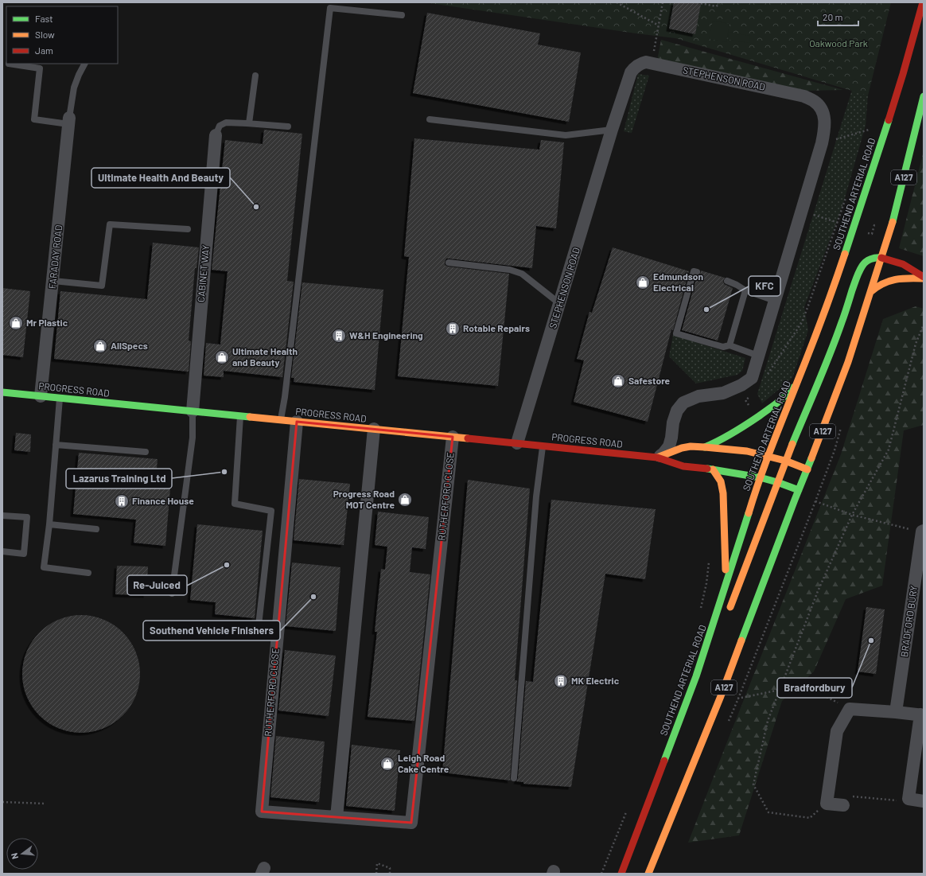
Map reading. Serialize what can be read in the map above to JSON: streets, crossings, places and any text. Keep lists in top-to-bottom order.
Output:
{
  "streets": {
    "main road": ["A127", "SOUTHEND ARTERIAL ROAD", "PROGRESS ROAD"],
    "street": [
      "STEPHENSON ROAD",
      "FARADAY ROAD",
      "CABINET WAY",
      "RUTHERFORD CLOSE",
      "BRADFORD BURY"
    ]
  },
  "crossings": [
    ["STEPHENSON ROAD", "PROGRESS ROAD"],
    ["A127", "PROGRESS ROAD"],
    ["SOUTHEND ARTERIAL ROAD", "PROGRESS ROAD"],
    ["FARADAY ROAD", "PROGRESS ROAD"],
    ["CABINET WAY", "PROGRESS ROAD"],
    ["PROGRESS ROAD", "RUTHERFORD CLOSE"]
  ],
  "parks": ["Oakwood Park"],
  "places": {
    "other": [
      "Ultimate Health And Beauty",
      "KFC",
      "Lazarus Training Ltd",
      "Re-Juiced",
      "Southend Vehicle Finishers",
      "Bradfordbury"
    ],
    "shop": [
      "Edmundson Electrical",
      "Mr Plastic",
      "AllSpecs",
      "Ultimate Health and Beauty",
      "Safestore",
      "Progress Road MOT Centre",
      "Leigh Road Cake Centre"
    ],
    "building": [
      "Rotable Repairs",
      "W&H Engineering",
      "Finance House",
      "MK Electric"
    ]
  },
  "legend": ["Fast", "Slow", "Jam"],
  "scale_bar": "20 m",
  "north": "left"
}
